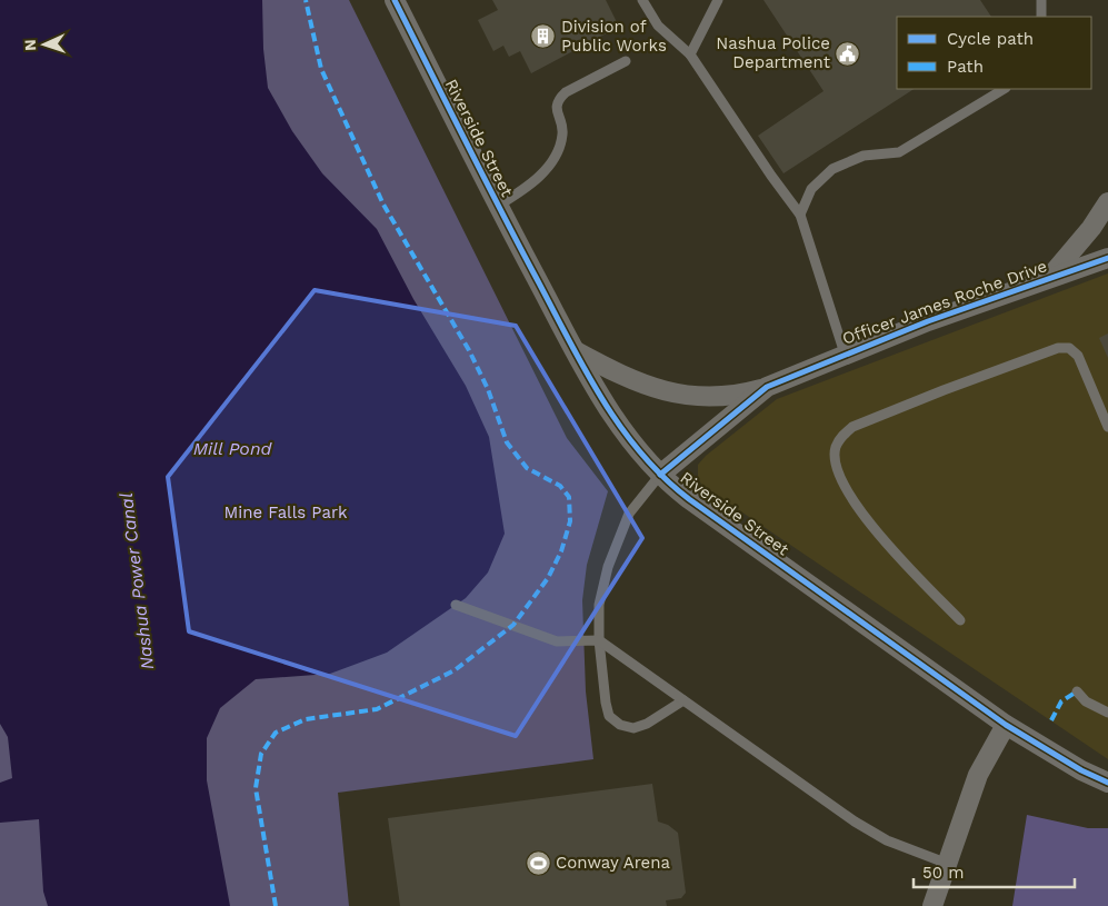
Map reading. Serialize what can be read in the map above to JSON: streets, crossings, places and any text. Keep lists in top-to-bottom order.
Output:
{
  "streets": {
    "street": ["Riverside Street", "Officer James Roche Drive"]
  },
  "crossings": [
    ["Riverside Street", "Officer James Roche Drive"]
  ],
  "water": ["Mill Pond", "Nashua Power Canal"],
  "parks": ["Mine Falls Park"],
  "places": {
    "building": ["Division of Public Works"],
    "public building": ["Nashua Police Department"],
    "sports": ["Conway Arena"]
  },
  "legend": ["Cycle path", "Path"],
  "scale_bar": "50 m",
  "north": "left"
}
